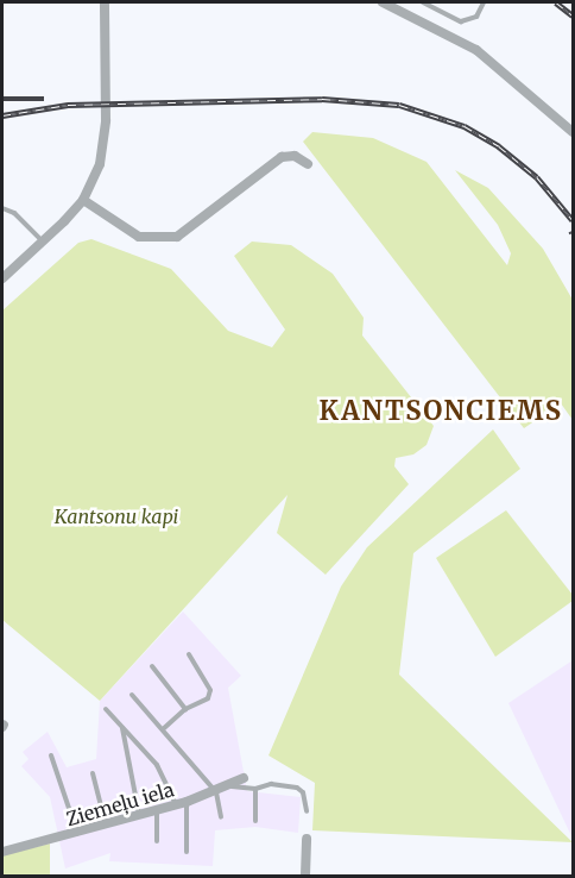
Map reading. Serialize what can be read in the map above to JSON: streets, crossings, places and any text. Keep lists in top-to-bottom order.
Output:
{
  "streets": {
    "street": ["Ziemeļu iela"]
  },
  "districts": ["KANTSONCIEMS"],
  "parks": ["Kantsonu kapi"]
}
